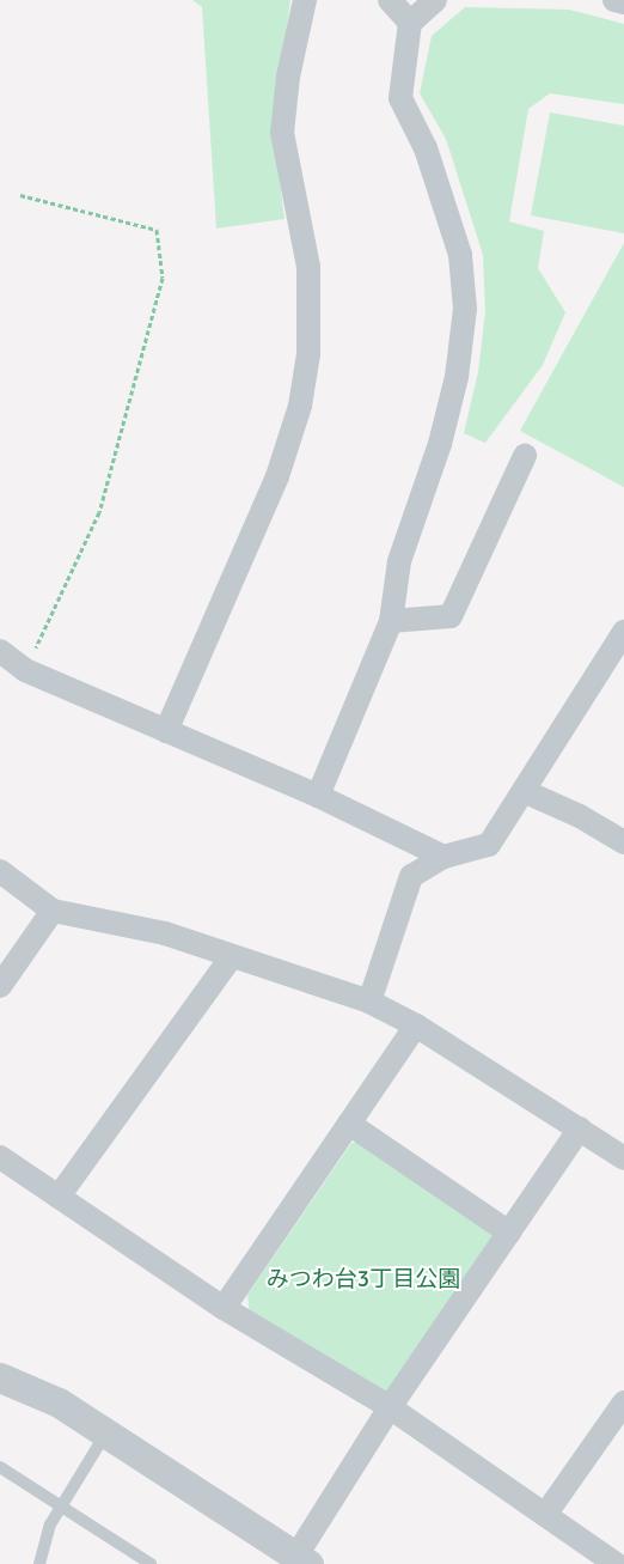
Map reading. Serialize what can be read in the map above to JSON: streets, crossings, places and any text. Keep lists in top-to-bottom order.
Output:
{
  "parks": ["みつわ台3丁目公園"]
}
